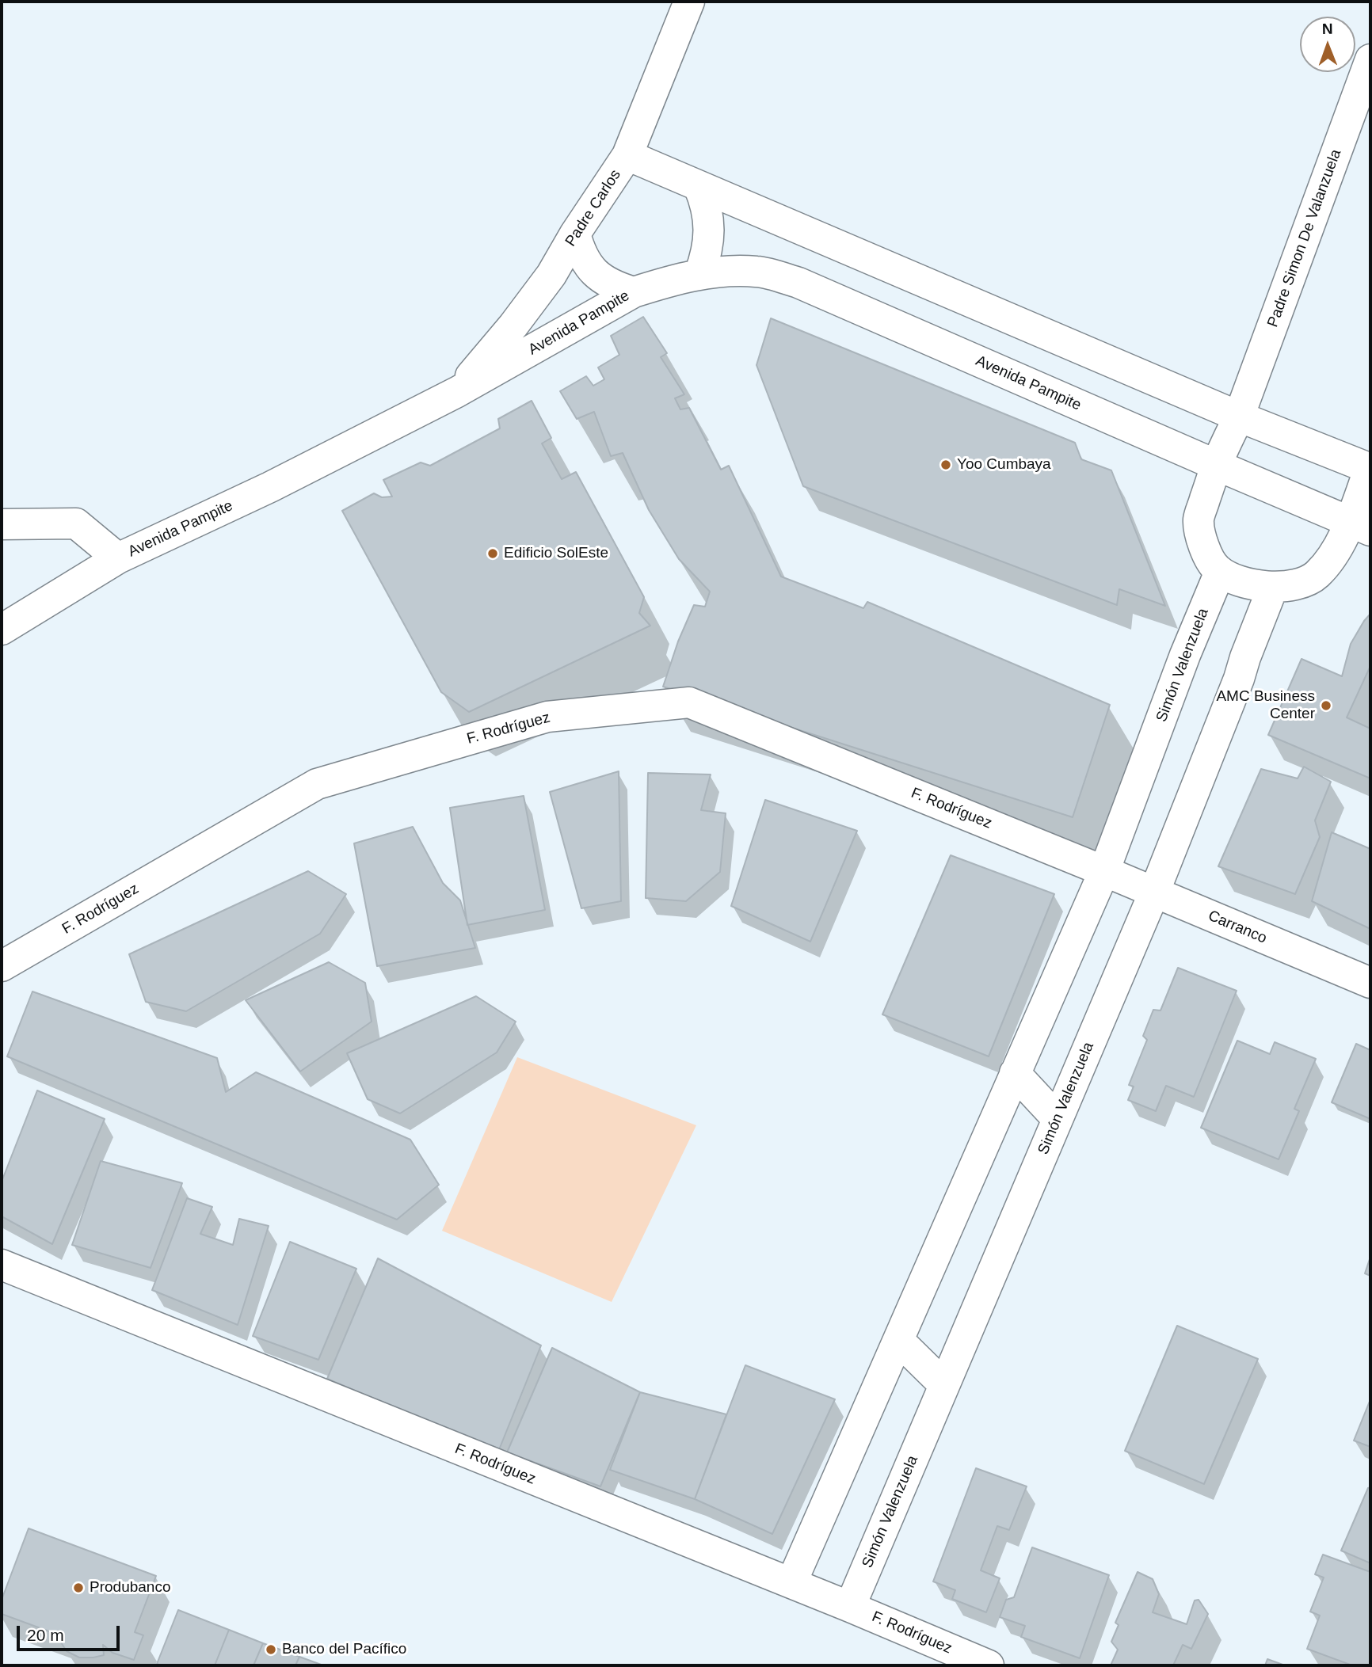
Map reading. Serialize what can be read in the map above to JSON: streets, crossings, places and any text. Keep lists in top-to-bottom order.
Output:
{
  "streets": {
    "street": [
      "Padre Carlos",
      "Padre Simon De Valanzuela",
      "Avenida Pampite",
      "Simón Valenzuela",
      "F. Rodríguez",
      "Carranco"
    ]
  },
  "crossings": [
    ["Padre Carlos", "Avenida Pampite"],
    ["Simón Valenzuela", "F. Rodríguez"],
    ["Simón Valenzuela", "Carranco"],
    ["F. Rodríguez", "Carranco"]
  ],
  "places": [
    "Yoo Cumbaya",
    "Edificio SolEste",
    "AMC Business Center",
    "Produbanco",
    "Banco del Pacífico"
  ],
  "scale_bar": "20 m",
  "north": "top"
}
